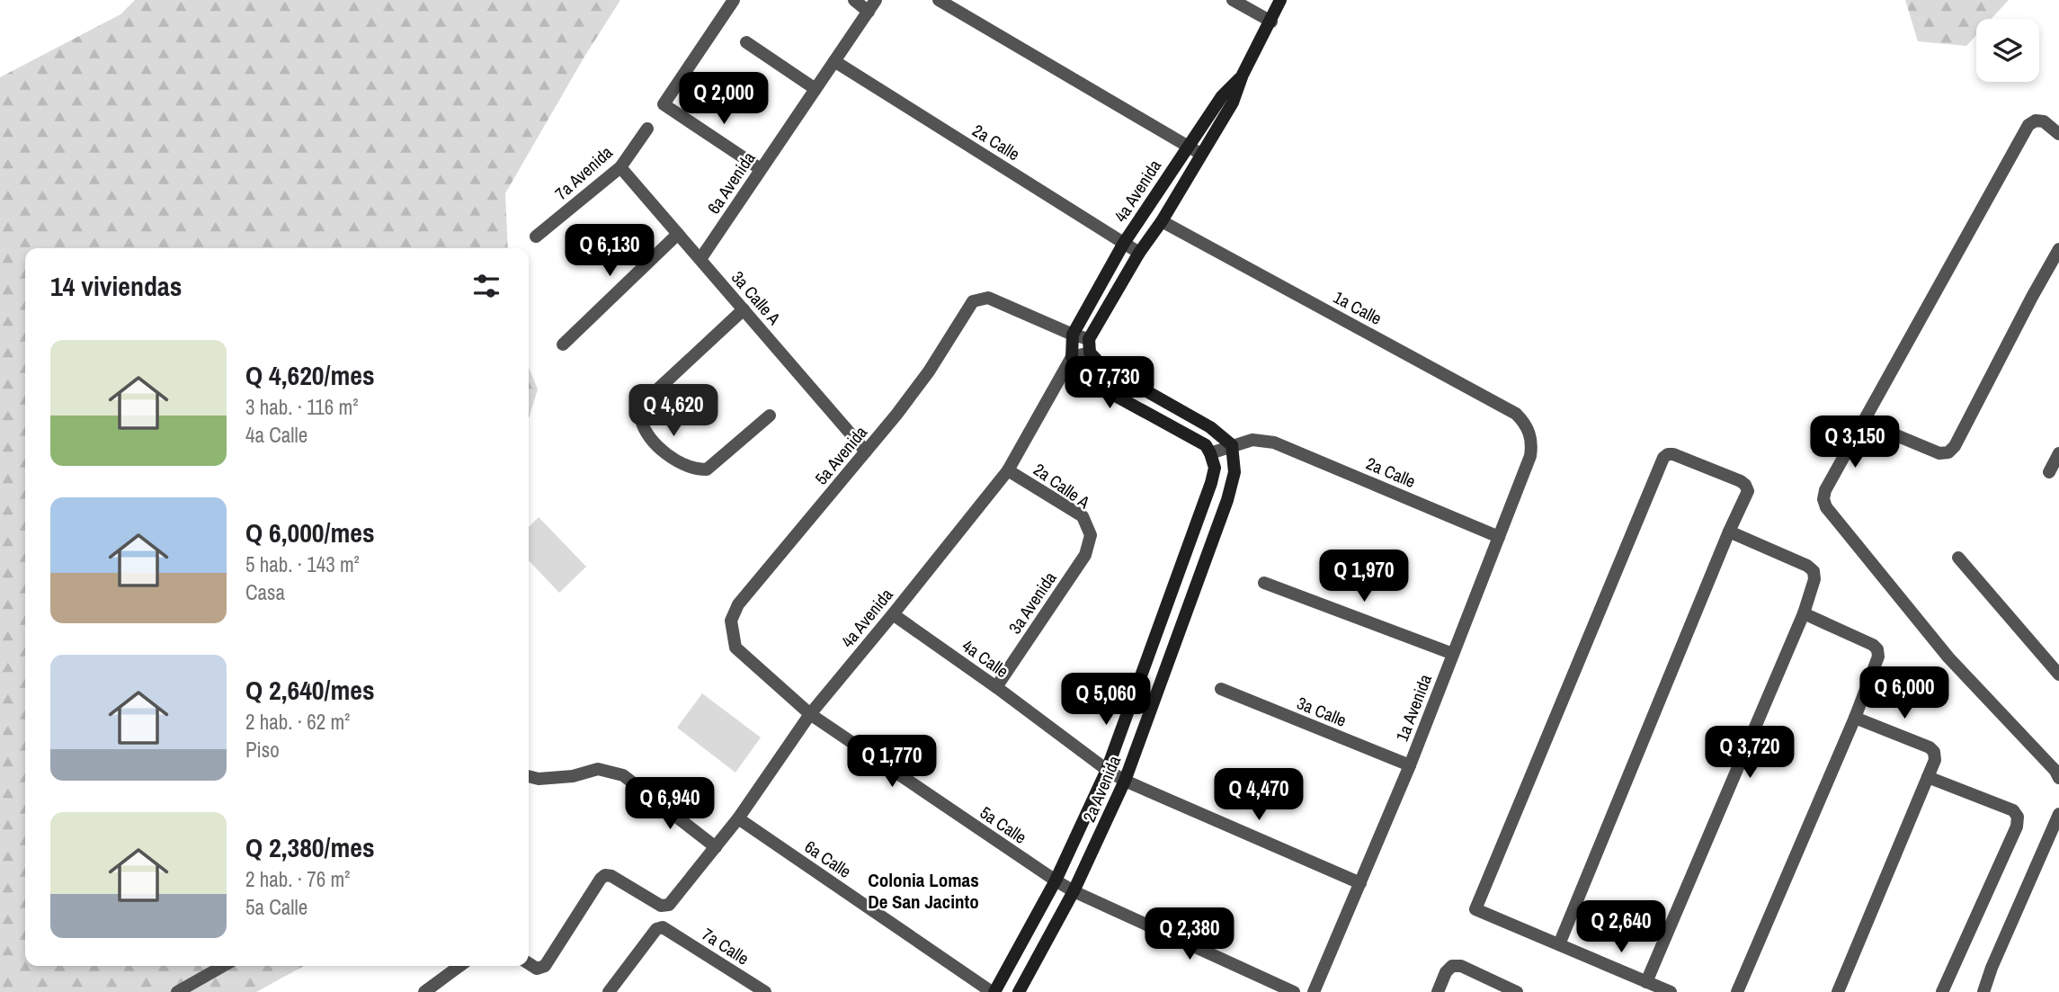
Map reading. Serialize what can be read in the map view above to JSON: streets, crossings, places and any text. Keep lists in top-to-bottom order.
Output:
{
  "streets": {
    "street": [
      "2a Calle",
      "7a Avenida",
      "6a Avenida",
      "4a Avenida",
      "3a Calle A",
      "1a Calle",
      "5a Avenida",
      "2a Calle A",
      "3a Avenida",
      "4a Calle",
      "1a Avenida",
      "3a Calle",
      "2a Avenida",
      "5a Calle",
      "6a Calle",
      "7a Calle"
    ]
  },
  "crossings": [
    ["2a Calle", "6a Avenida"],
    ["2a Calle", "4a Avenida"],
    ["2a Calle", "1a Avenida"],
    ["2a Calle", "2a Avenida"],
    ["7a Avenida", "3a Calle A"],
    ["6a Avenida", "3a Calle A"],
    ["4a Avenida", "1a Calle"],
    ["4a Avenida", "5a Avenida"],
    ["4a Avenida", "2a Calle A"],
    ["4a Avenida", "4a Calle"],
    ["4a Avenida", "5a Calle"],
    ["4a Avenida", "6a Calle"],
    ["3a Calle A", "5a Avenida"],
    ["1a Calle", "1a Avenida"],
    ["5a Avenida", "5a Calle"],
    ["2a Calle A", "3a Avenida"],
    ["3a Avenida", "4a Calle"],
    ["4a Calle", "1a Avenida"],
    ["4a Calle", "2a Avenida"],
    ["1a Avenida", "3a Calle"],
    ["2a Avenida", "5a Calle"],
    ["2a Avenida", "6a Calle"]
  ],
  "districts": ["Colonia Lomas De San Jacinto"],
  "page": {
    "price": [
      "Q 2,000",
      "Q 6,130",
      "Q 7,730",
      "Q 4,620",
      "Q 3,150",
      "Q 1,970",
      "Q 6,000",
      "Q 5,060",
      "Q 3,720",
      "Q 1,770",
      "Q 4,470",
      "Q 6,940",
      "Q 2,640",
      "Q 2,380"
    ],
    "heading": "14 viviendas",
    "list": [
      {
        "name": "Q 4,620/mes",
        "note": "3 hab. · 116 m² · 4a Calle"
      },
      {
        "name": "Q 6,000/mes",
        "note": "5 hab. · 143 m² · Casa"
      },
      {
        "name": "Q 2,640/mes",
        "note": "2 hab. · 62 m² · Piso"
      },
      {
        "name": "Q 2,380/mes",
        "note": "2 hab. · 76 m² · 5a Calle"
      }
    ]
  }
}
